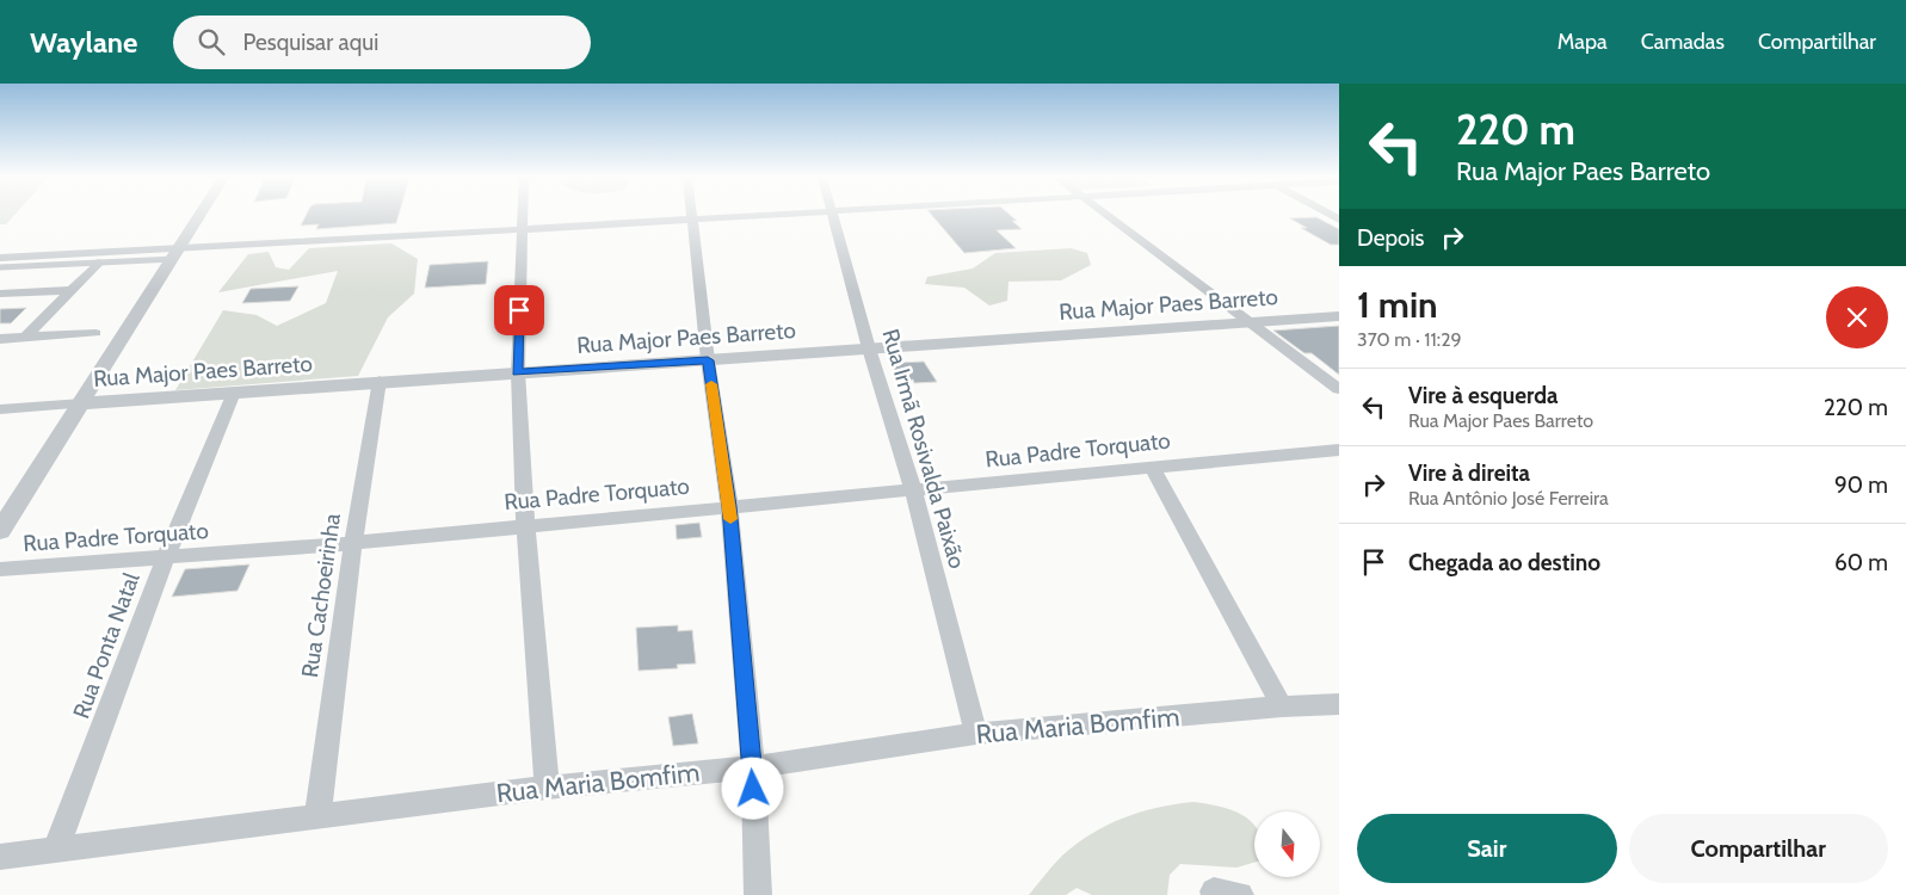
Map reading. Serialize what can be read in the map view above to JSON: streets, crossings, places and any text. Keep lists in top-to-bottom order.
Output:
{
  "streets": {
    "street": [
      "Rua Major Paes Barreto",
      "Rua Irmã Rosivalda Paixão",
      "Rua Padre Torquato",
      "Rua Cachoeirinha",
      "Rua Ponta Natal",
      "Rua Maria Bomfim"
    ]
  },
  "crossings": [
    ["Rua Major Paes Barreto", "Rua Irmã Rosivalda Paixão"],
    ["Rua Major Paes Barreto", "Rua Cachoeirinha"],
    ["Rua Major Paes Barreto", "Rua Ponta Natal"],
    ["Rua Irmã Rosivalda Paixão", "Rua Padre Torquato"],
    ["Rua Irmã Rosivalda Paixão", "Rua Maria Bomfim"],
    ["Rua Padre Torquato", "Rua Cachoeirinha"],
    ["Rua Padre Torquato", "Rua Ponta Natal"],
    ["Rua Cachoeirinha", "Rua Maria Bomfim"],
    ["Rua Ponta Natal", "Rua Maria Bomfim"]
  ],
  "north": "bottom",
  "page": {
    "header": "Waylane",
    "search": "Pesquisar aqui",
    "nav": ["Mapa", "Camadas", "Compartilhar"],
    "turn": ["220 m", "Rua Major Paes Barreto"],
    "then": "Depois",
    "heading": ["1 min", "370 m · 11:29"],
    "list": [
      {
        "name": "Vire à esquerda",
        "note": "Rua Major Paes Barreto",
        "value": "220 m"
      },
      {
        "name": "Vire à direita",
        "note": "Rua Antônio José Ferreira",
        "value": "90 m"
      },
      {
        "name": "Chegada ao destino",
        "value": "60 m"
      }
    ],
    "buttons": ["Sair", "Compartilhar"]
  }
}
